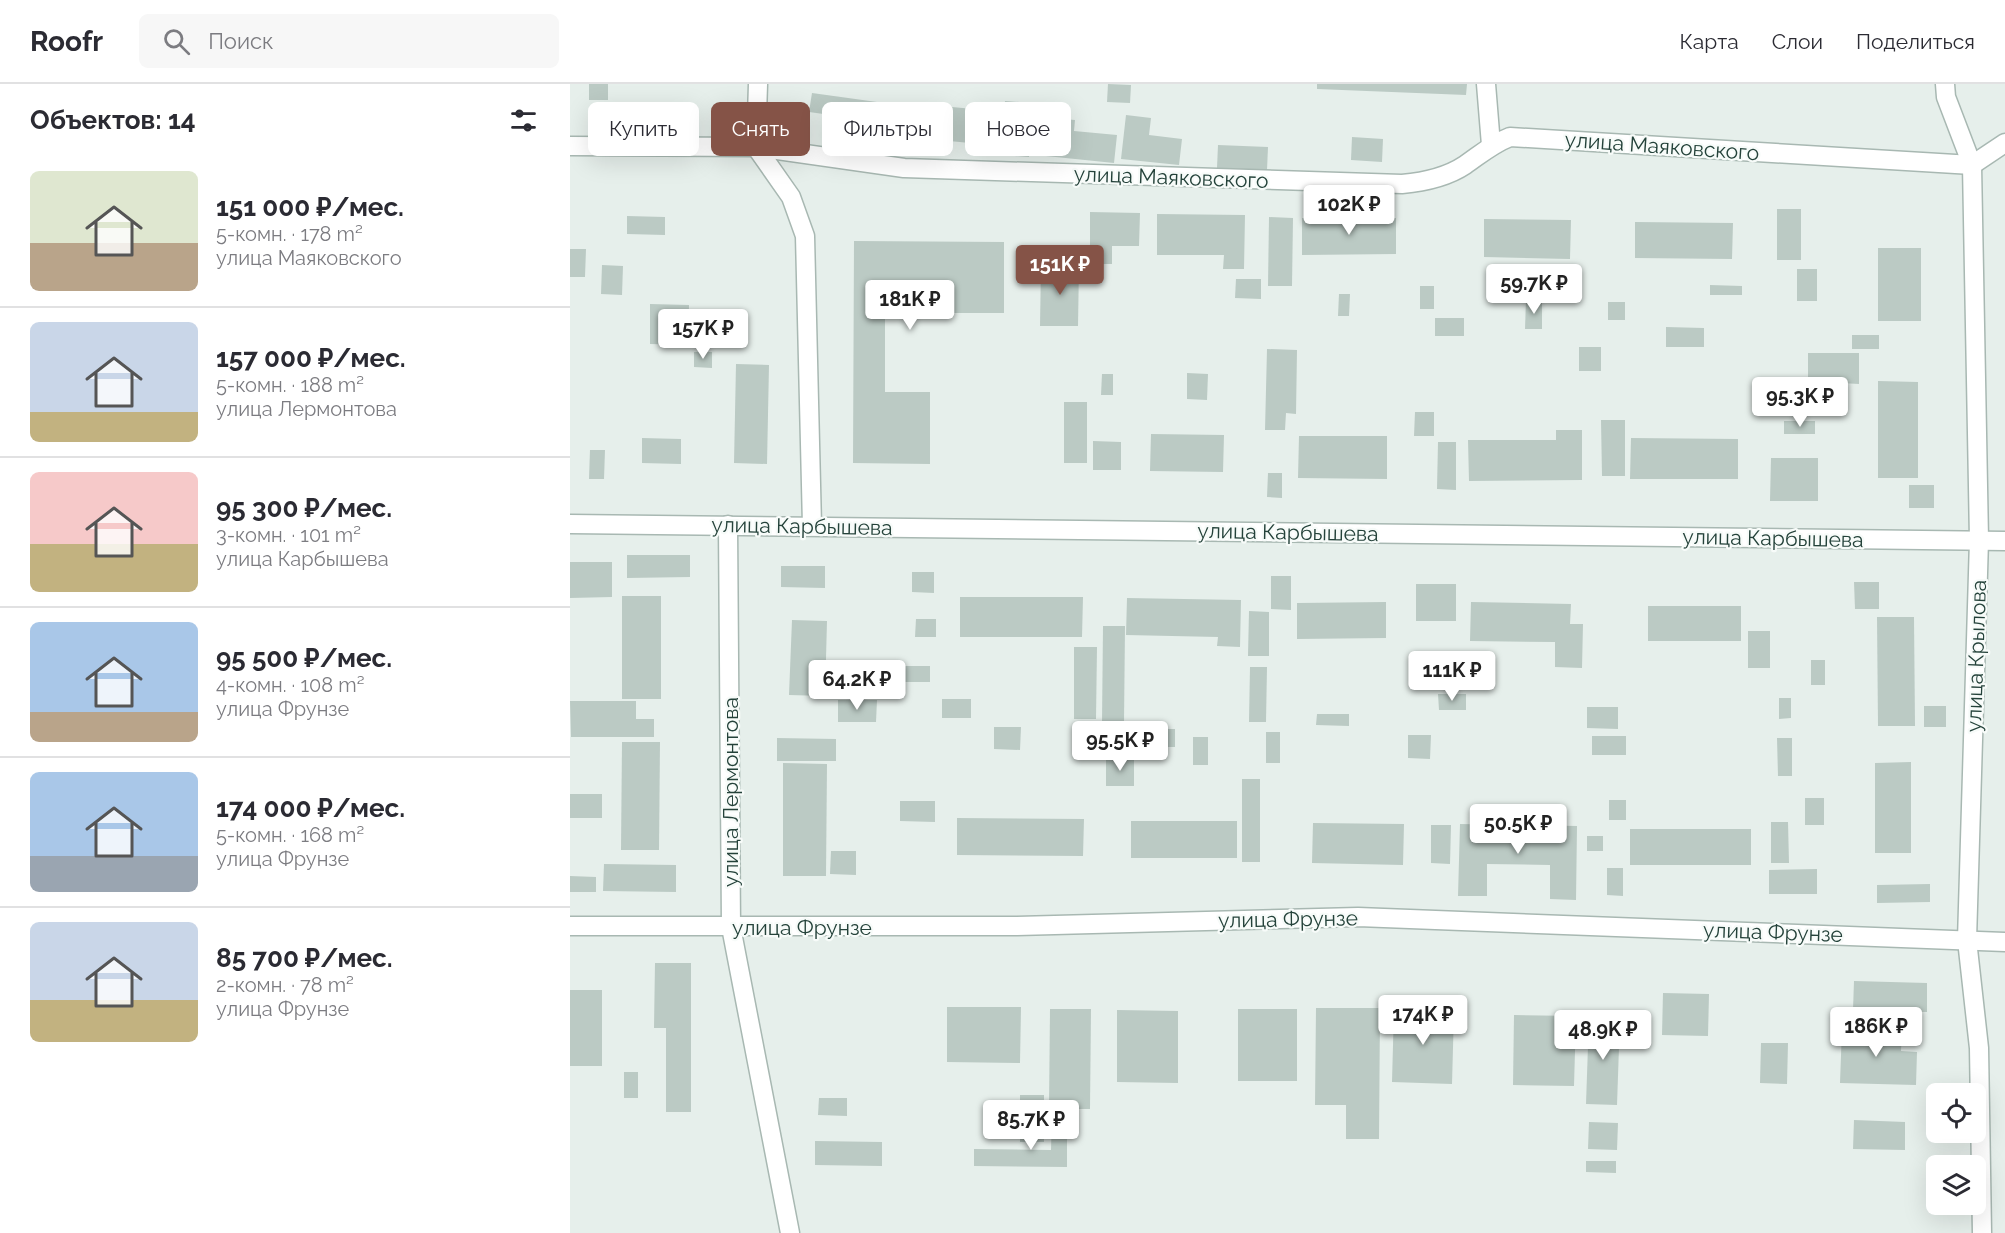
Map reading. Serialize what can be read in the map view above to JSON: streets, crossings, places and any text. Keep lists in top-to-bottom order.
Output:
{
  "streets": {
    "street": [
      "улица Маяковского",
      "улица Карбышева",
      "улица Крылова",
      "улица Лермонтова",
      "улица Фрунзе"
    ]
  },
  "crossings": [
    ["улица Маяковского", "улица Крылова"],
    ["улица Карбышева", "улица Крылова"],
    ["улица Карбышева", "улица Лермонтова"],
    ["улица Крылова", "улица Фрунзе"],
    ["улица Лермонтова", "улица Фрунзе"]
  ],
  "page": {
    "header": "Roofr",
    "search": "Поиск",
    "nav": ["Карта", "Слои", "Поделиться"],
    "heading": "Объектов: 14",
    "chip": [
      "Купить",
      "Снять",
      "Фильтры",
      "Новое"
    ],
    "list": [
      {
        "name": "151 000 ₽/мес.",
        "note": "5-комн. · 178 m² · улица Маяковского"
      },
      {
        "name": "157 000 ₽/мес.",
        "note": "5-комн. · 188 m² · улица Лермонтова"
      },
      {
        "name": "95 300 ₽/мес.",
        "note": "3-комн. · 101 m² · улица Карбышева"
      },
      {
        "name": "95 500 ₽/мес.",
        "note": "4-комн. · 108 m² · улица Фрунзе"
      },
      {
        "name": "174 000 ₽/мес.",
        "note": "5-комн. · 168 m² · улица Фрунзе"
      },
      {
        "name": "85 700 ₽/мес.",
        "note": "2-комн. · 78 m² · улица Фрунзе"
      }
    ],
    "price": [
      "102K ₽",
      "151K ₽",
      "59.7K ₽",
      "181K ₽",
      "157K ₽",
      "95.3K ₽",
      "111K ₽",
      "64.2K ₽",
      "95.5K ₽",
      "50.5K ₽",
      "174K ₽",
      "186K ₽",
      "48.9K ₽",
      "85.7K ₽"
    ]
  }
}
